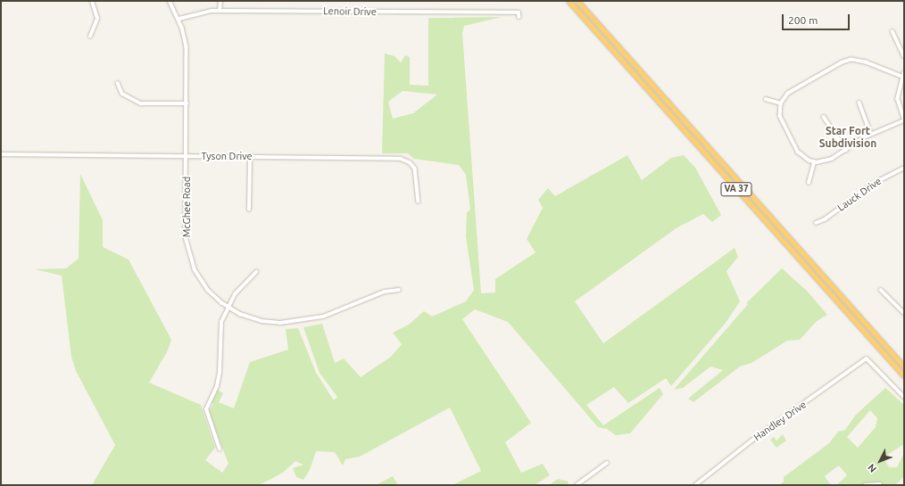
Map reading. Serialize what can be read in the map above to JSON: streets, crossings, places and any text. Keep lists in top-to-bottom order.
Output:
{
  "streets": {
    "highway": ["VA 37"],
    "street": [
      "Lenoir Drive",
      "Tyson Drive",
      "Lauck Drive",
      "McGhee Road",
      "Handley Drive"
    ]
  },
  "crossings": [
    ["Lenoir Drive", "McGhee Road"],
    ["Tyson Drive", "McGhee Road"]
  ],
  "districts": ["Star Fort Subdivision"],
  "scale_bar": "200 m",
  "north": "bottom left"
}
